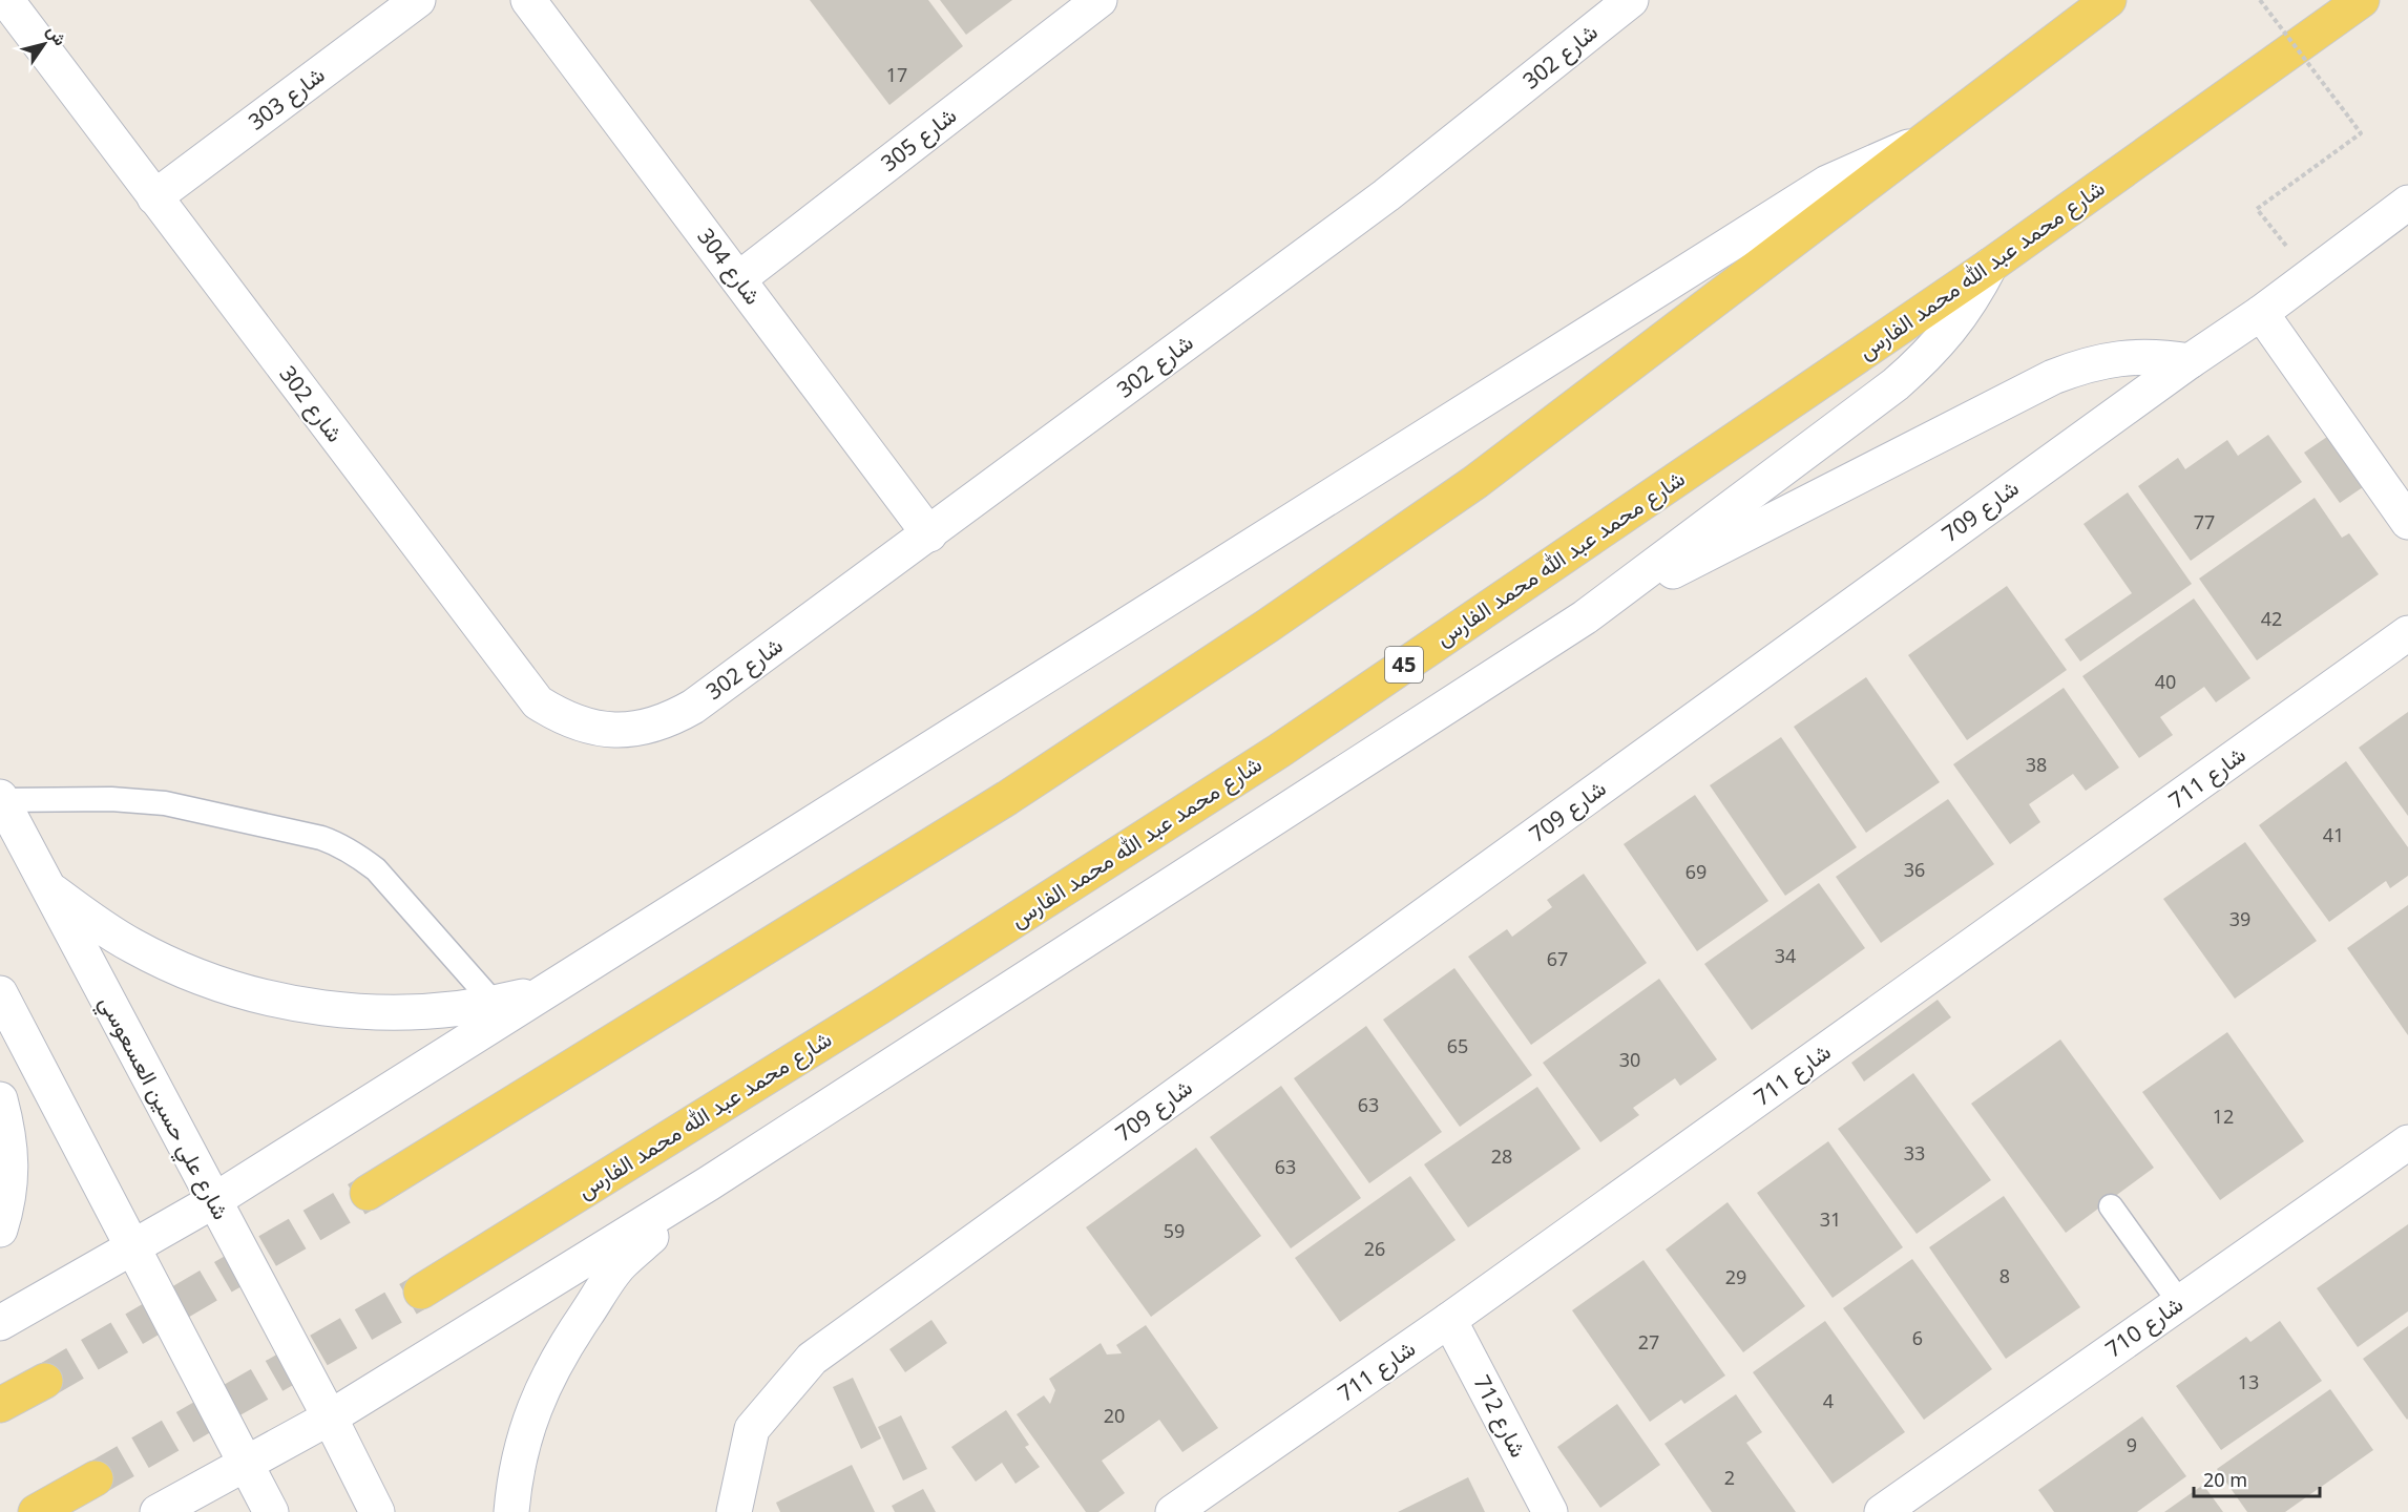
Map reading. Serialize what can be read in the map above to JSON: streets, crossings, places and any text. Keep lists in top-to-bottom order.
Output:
{
  "streets": {
    "main road": ["شارع محمد عبد الله محمد الفارس", "45"],
    "street": [
      "شارع 302",
      "شارع 303",
      "شارع 305",
      "شارع 304",
      "شارع 709",
      "شارع 711",
      "شارع علي حسين العسعوسي",
      "شارع 710",
      "شارع 712"
    ]
  },
  "crossings": [
    ["شارع 302", "شارع 303"],
    ["شارع 302", "شارع 304"],
    ["شارع 305", "شارع 304"],
    ["شارع 711", "شارع 712"]
  ],
  "house_numbers": [
    "17",
    "77",
    "42",
    "40",
    "38",
    "41",
    "36",
    "69",
    "39",
    "34",
    "67",
    "65",
    "30",
    "63",
    "12",
    "33",
    "28",
    "63",
    "31",
    "59",
    "26",
    "8",
    "29",
    "6",
    "27",
    "13",
    "4",
    "20",
    "9",
    "2"
  ],
  "scale_bar": "20 m",
  "north": "top right"
}
